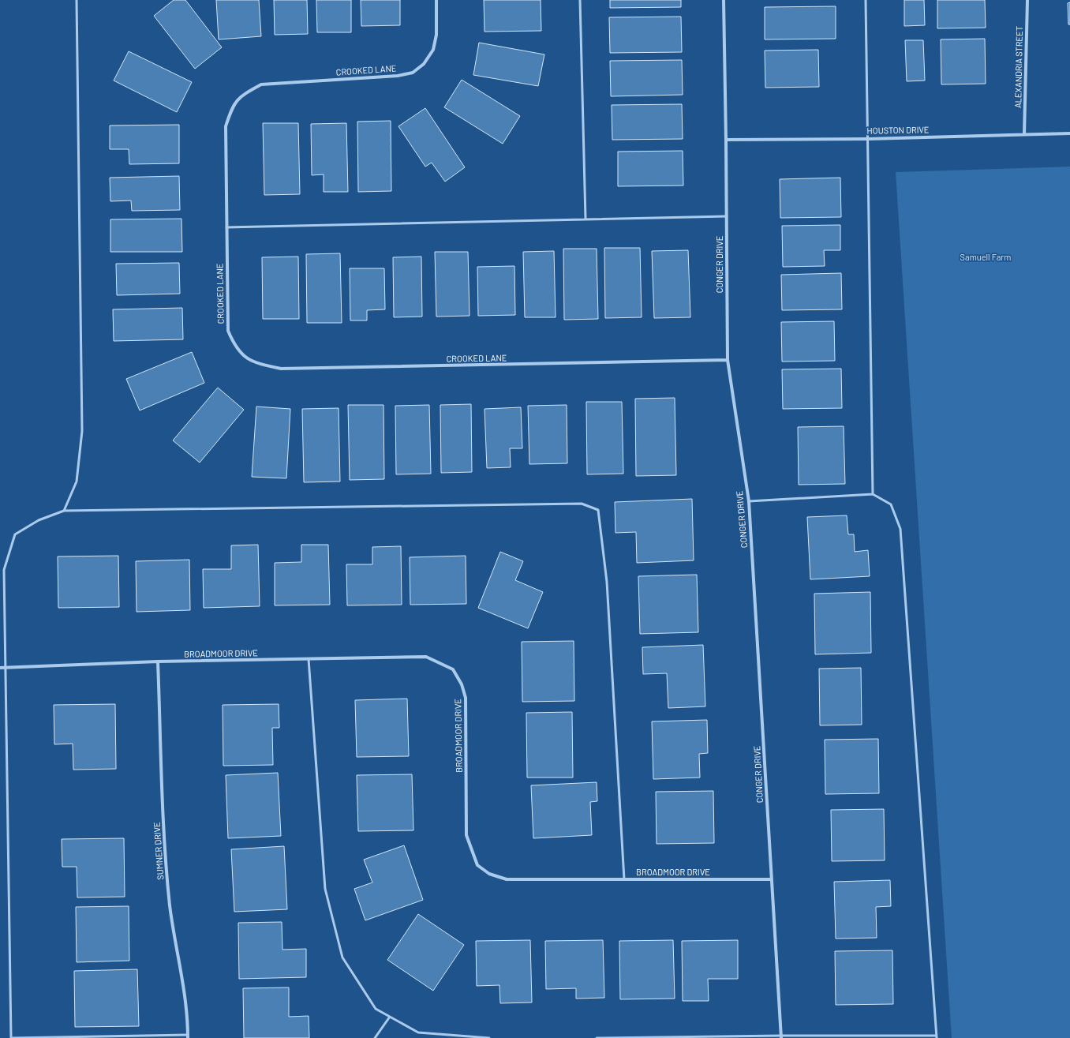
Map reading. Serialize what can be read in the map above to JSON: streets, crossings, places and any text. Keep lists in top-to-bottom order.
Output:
{
  "streets": {
    "street": [
      "ALEXANDRIA STREET",
      "CROOKED LANE",
      "HOUSTON DRIVE",
      "CONGER DRIVE",
      "BROADMOOR DRIVE",
      "SUMNER DRIVE"
    ]
  },
  "crossings": [
    ["ALEXANDRIA STREET", "HOUSTON DRIVE"],
    ["CROOKED LANE", "CONGER DRIVE"],
    ["HOUSTON DRIVE", "CONGER DRIVE"],
    ["CONGER DRIVE", "BROADMOOR DRIVE"],
    ["BROADMOOR DRIVE", "SUMNER DRIVE"]
  ],
  "parks": ["Samuell Farm"]
}
